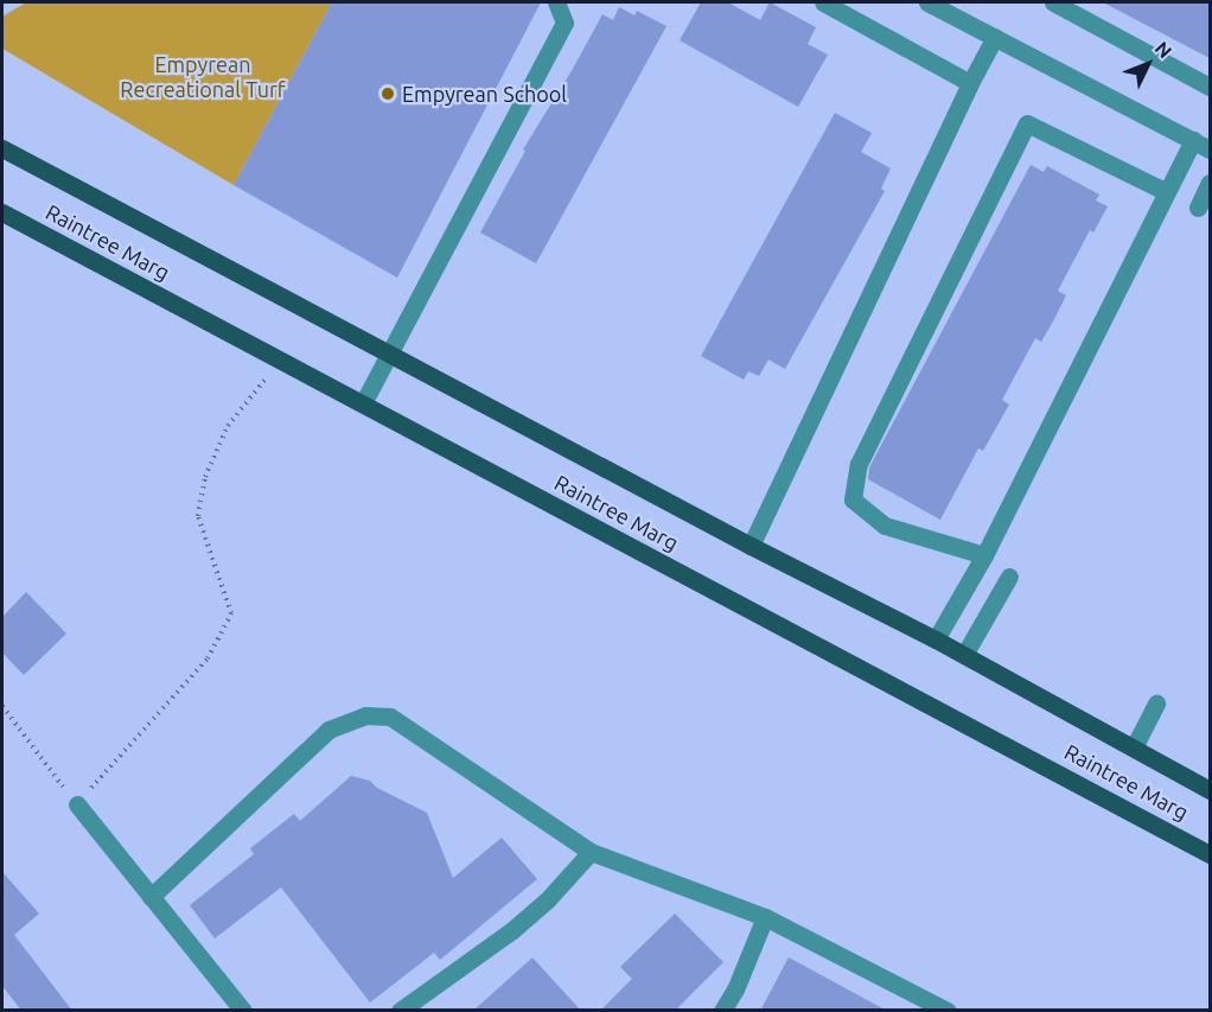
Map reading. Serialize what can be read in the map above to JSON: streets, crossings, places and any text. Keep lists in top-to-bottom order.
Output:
{
  "streets": {
    "main road": ["Raintree Marg"]
  },
  "parks": ["Empyrean Recreational Turf"],
  "places": ["Empyrean School"],
  "north": "top right"
}
